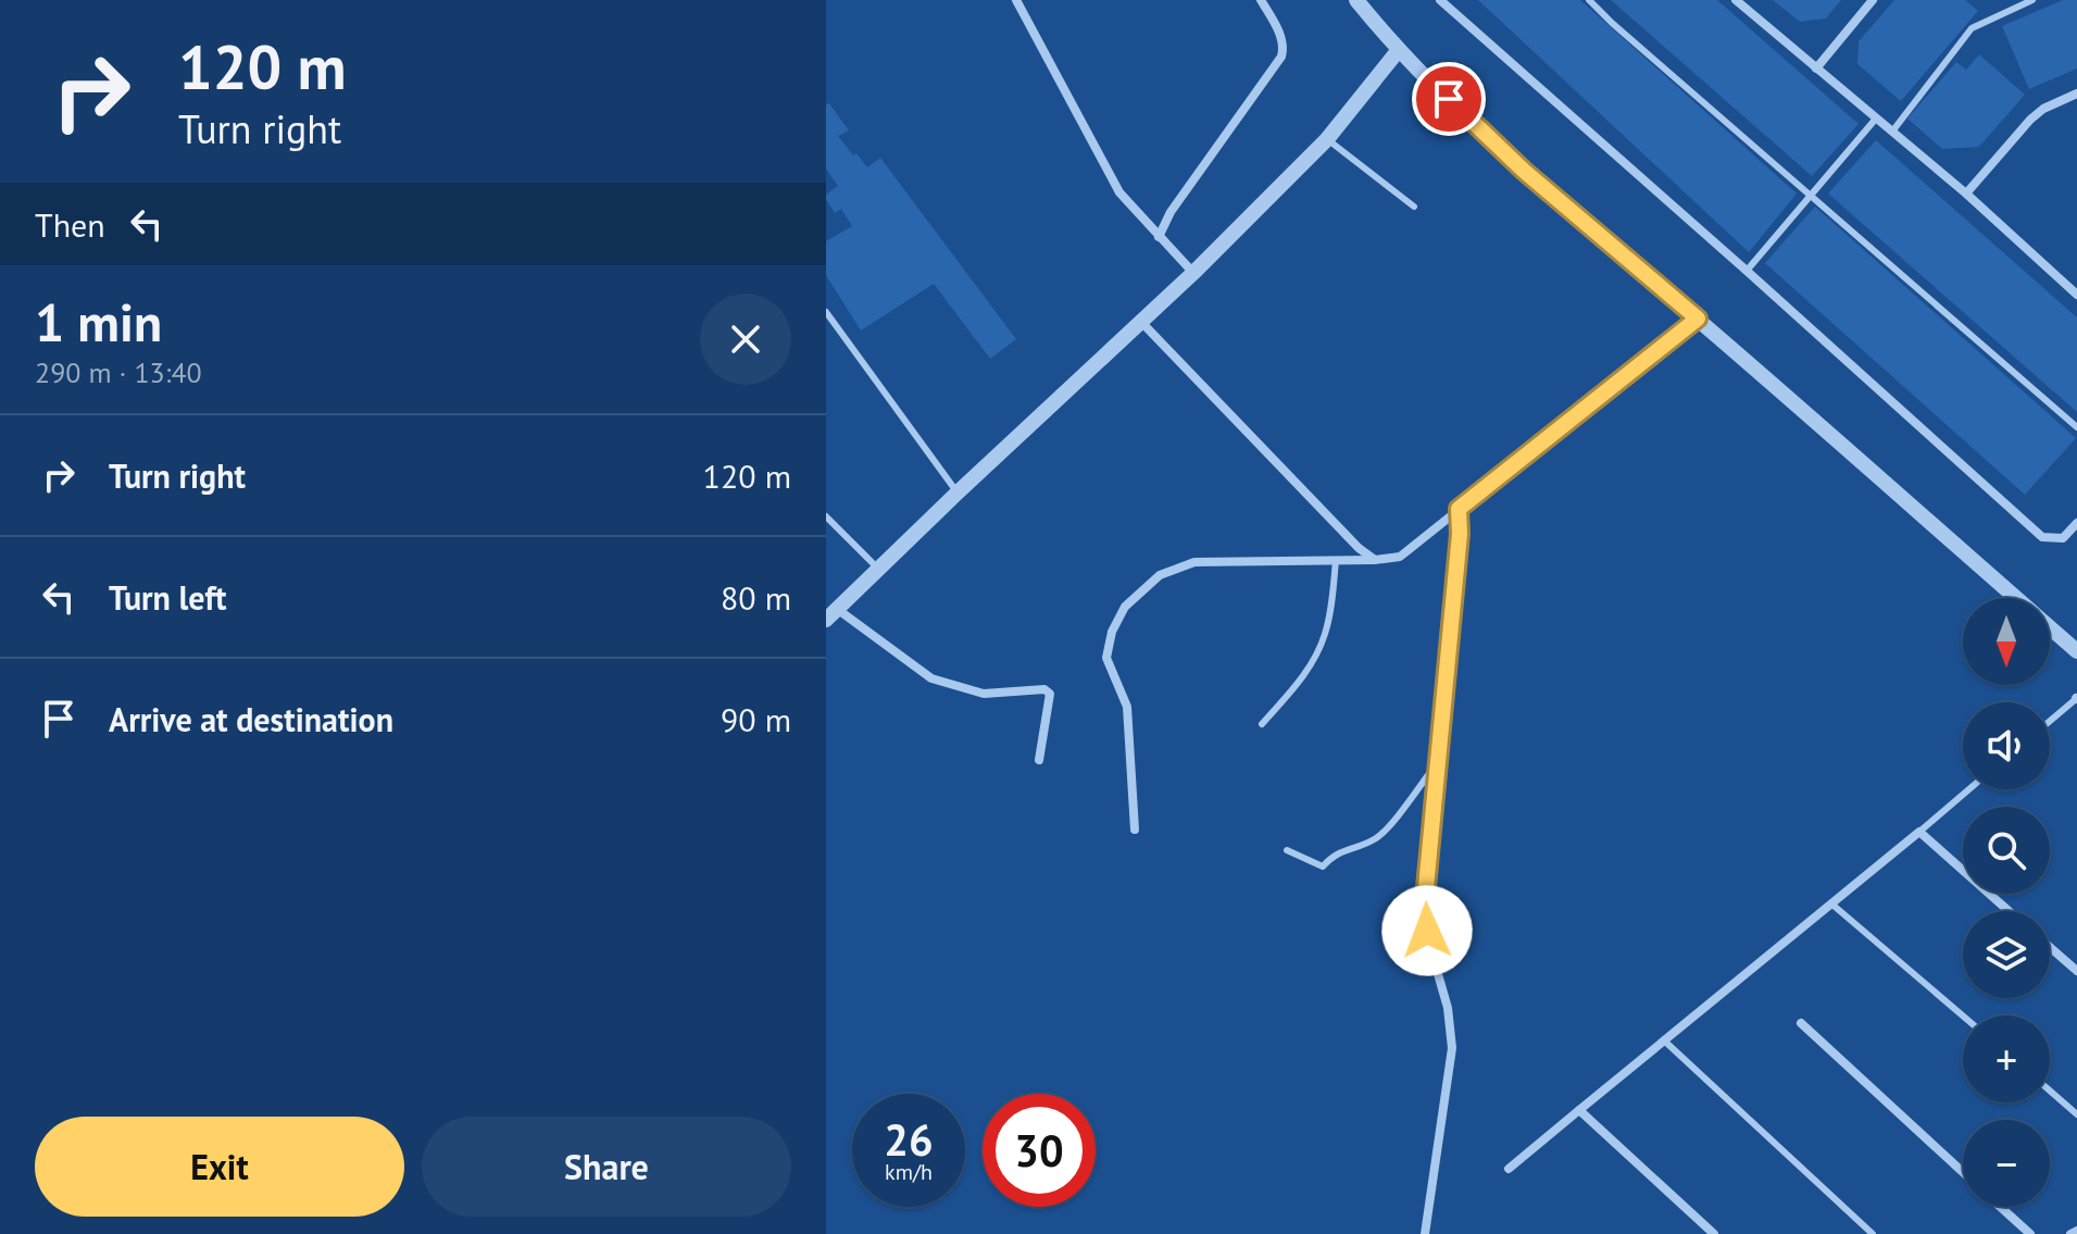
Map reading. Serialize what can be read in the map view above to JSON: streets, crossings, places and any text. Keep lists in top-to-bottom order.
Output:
{
  "north": "bottom",
  "page": {
    "turn": ["120 m", "Turn right"],
    "then": "Then",
    "heading": ["1 min", "290 m · 13:40"],
    "list": [
      {
        "name": "Turn right",
        "value": "120 m"
      },
      {
        "name": "Turn left",
        "value": "80 m"
      },
      {
        "name": "Arrive at destination",
        "value": "90 m"
      }
    ],
    "map_buttons": ["+", "−"],
    "speed": "26 km/h",
    "limit": "30",
    "buttons": ["Exit", "Share"]
  }
}
